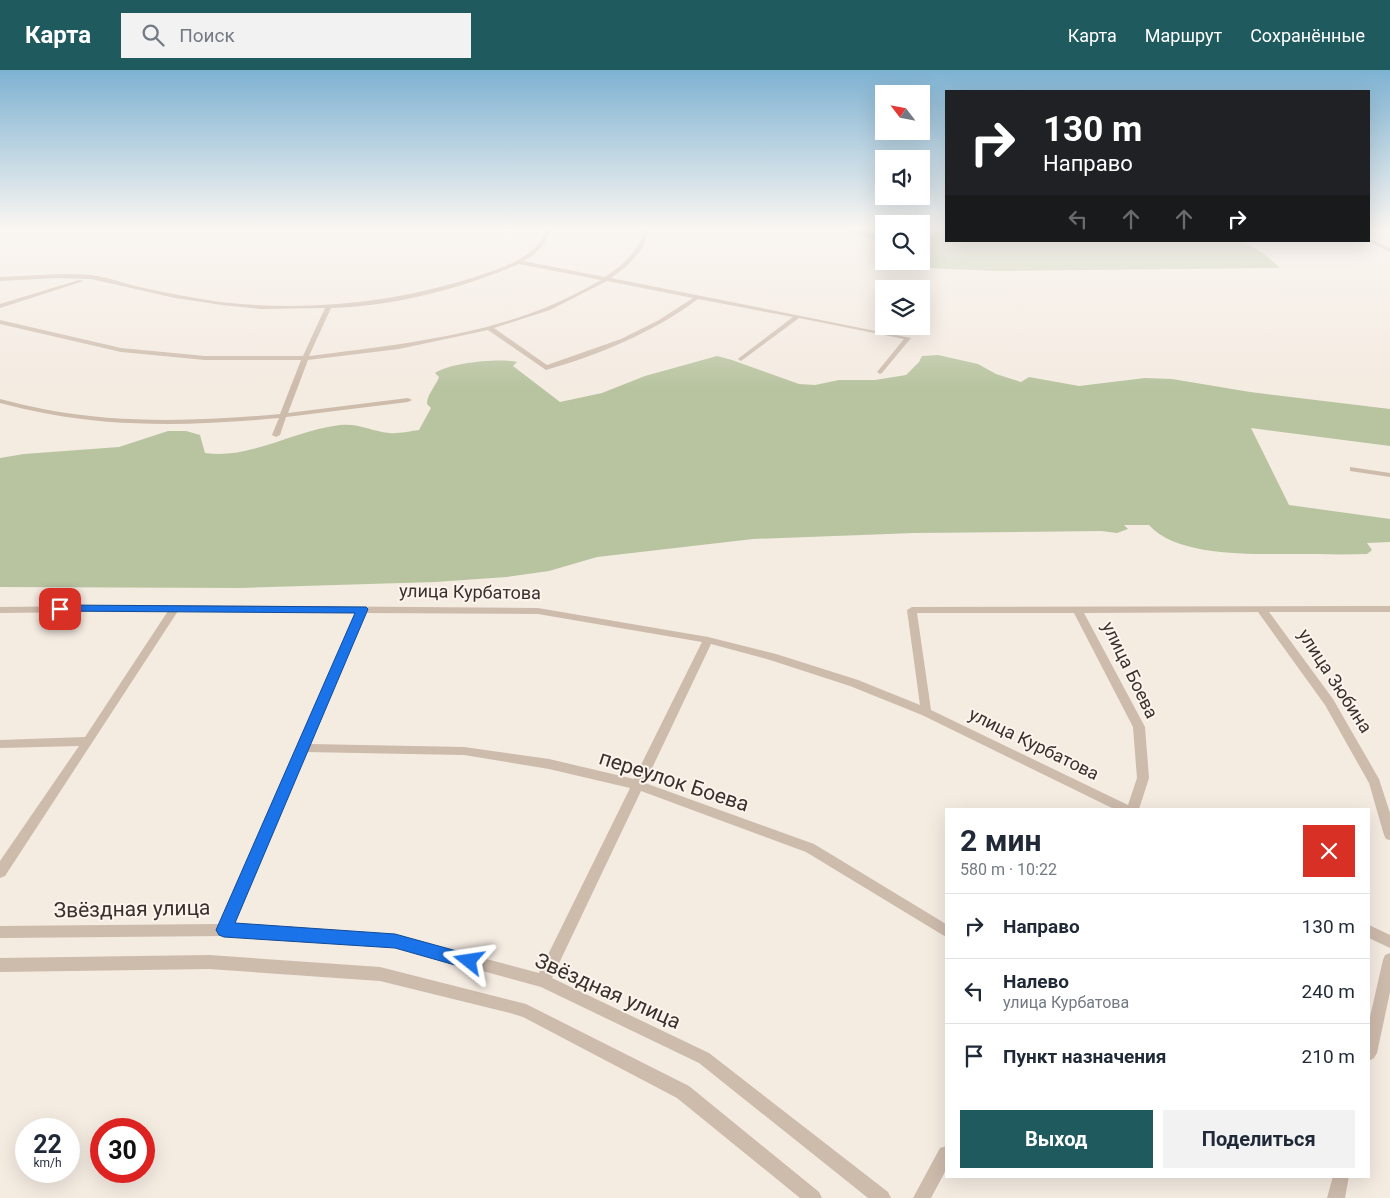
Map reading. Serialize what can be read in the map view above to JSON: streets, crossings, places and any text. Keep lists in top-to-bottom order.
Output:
{
  "streets": {
    "street": [
      "улица Курбатова",
      "улица Боева",
      "улица Зюбина",
      "переулок Боева",
      "Звёздная улица"
    ]
  },
  "north": "top left",
  "page": {
    "header": "Карта",
    "search": "Поиск",
    "nav": ["Карта", "Маршрут", "Сохранённые"],
    "turn": ["130 m", "Направо"],
    "heading": ["2 мин", "580 m · 10:22"],
    "list": [
      {
        "name": "Направо",
        "value": "130 m"
      },
      {
        "name": "Налево",
        "note": "улица Курбатова",
        "value": "240 m"
      },
      {
        "name": "Пункт назначения",
        "value": "210 m"
      }
    ],
    "buttons": ["Выход", "Поделиться"],
    "speed": "22 km/h",
    "limit": "30"
  }
}
